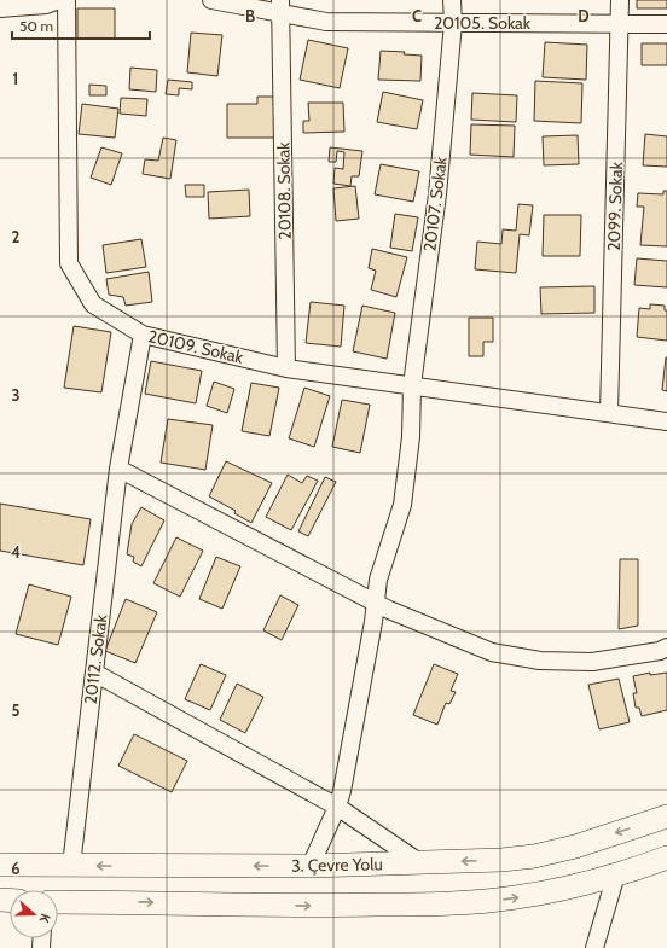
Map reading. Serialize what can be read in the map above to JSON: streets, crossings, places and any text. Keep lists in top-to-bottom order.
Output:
{
  "streets": {
    "main road": ["3. Çevre Yolu"],
    "street": [
      "20105. Sokak",
      "20108. Sokak",
      "20107. Sokak",
      "2099. Sokak",
      "20109. Sokak",
      "20112. Sokak"
    ]
  },
  "crossings": [
    ["20105. Sokak", "20108. Sokak"],
    ["20105. Sokak", "20107. Sokak"],
    ["20105. Sokak", "2099. Sokak"],
    ["20108. Sokak", "20109. Sokak"],
    ["20107. Sokak", "20109. Sokak"],
    ["20107. Sokak", "3. Çevre Yolu"],
    ["2099. Sokak", "20109. Sokak"],
    ["20109. Sokak", "20112. Sokak"],
    ["20112. Sokak", "3. Çevre Yolu"]
  ],
  "scale_bar": "50 m",
  "north": "right",
  "grid": {
    "columns": ["B", "C", "D"],
    "rows": [
      "1",
      "2",
      "3",
      "4",
      "5",
      "6"
    ]
  }
}
